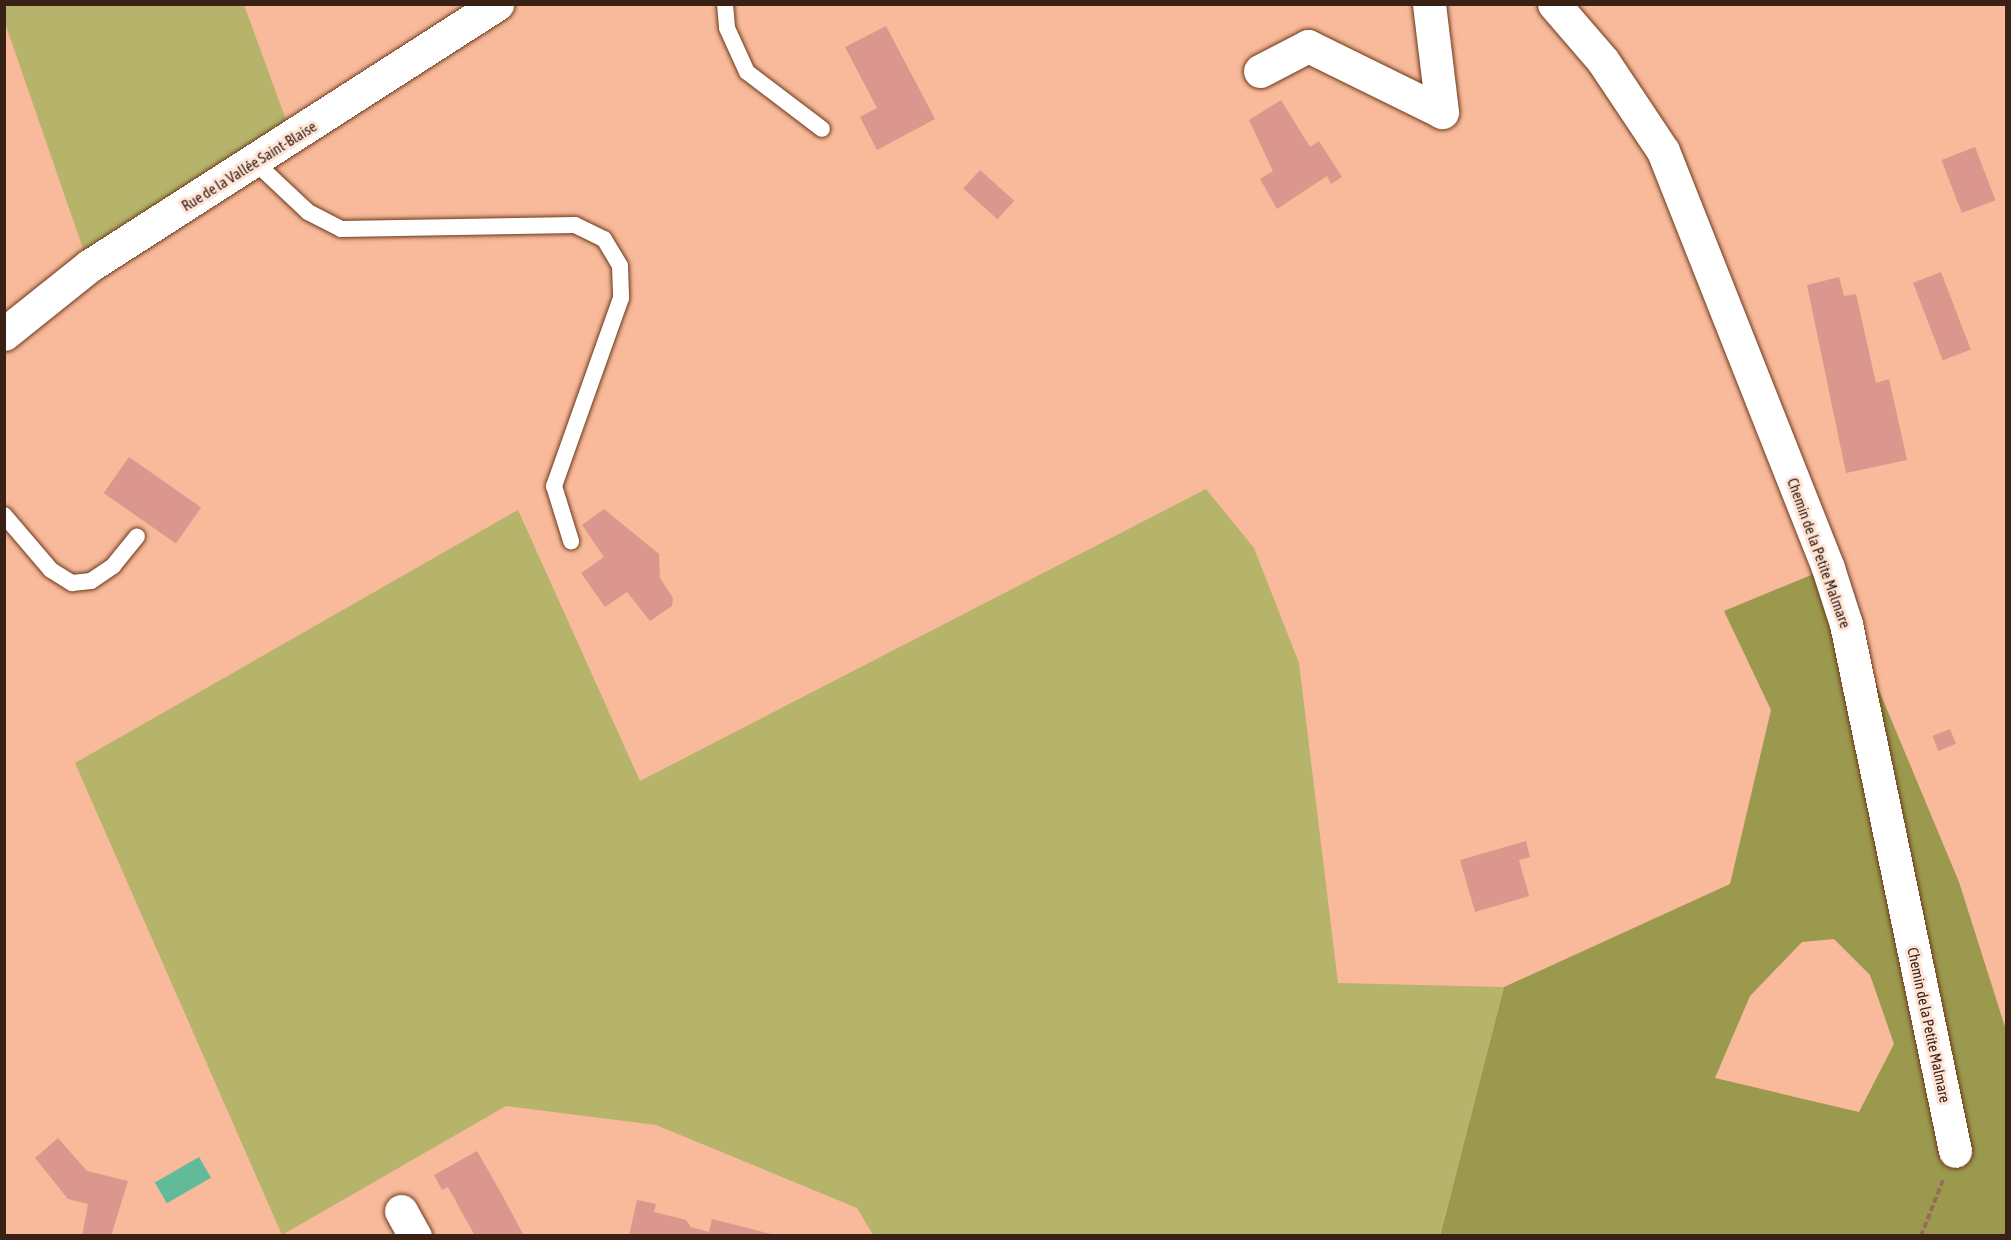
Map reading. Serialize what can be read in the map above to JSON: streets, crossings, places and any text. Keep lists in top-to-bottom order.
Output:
{
  "streets": {
    "street": ["Rue de la Vallée Saint-Blaise", "Chemin de la Petite Malmare"]
  }
}
